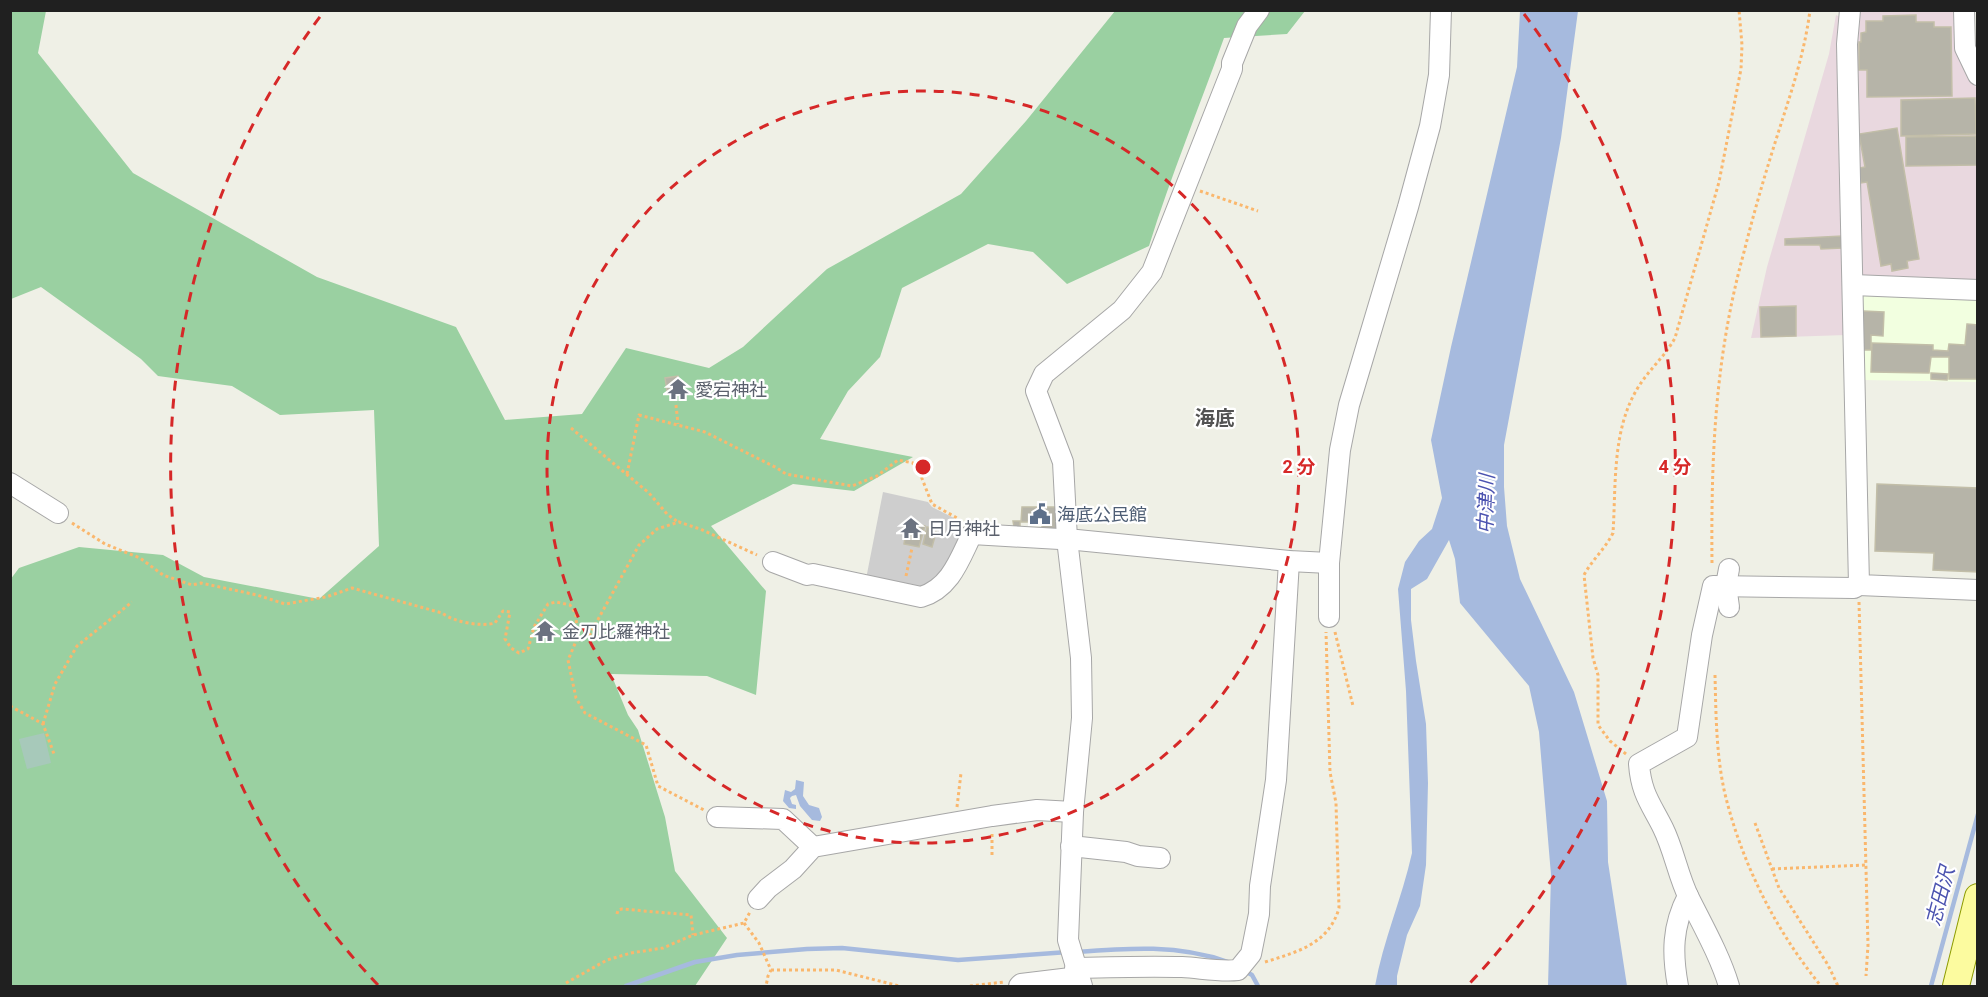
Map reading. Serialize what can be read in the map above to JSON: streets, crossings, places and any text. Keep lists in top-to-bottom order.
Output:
{
  "districts": ["海底"],
  "water": ["中津川", "志田沢"],
  "places": {
    "temple": ["愛宕神社", "日月神社", "金刀比羅神社"],
    "public building": ["海底公民館"]
  },
  "rings": ["2 分", "4 分"]
}
